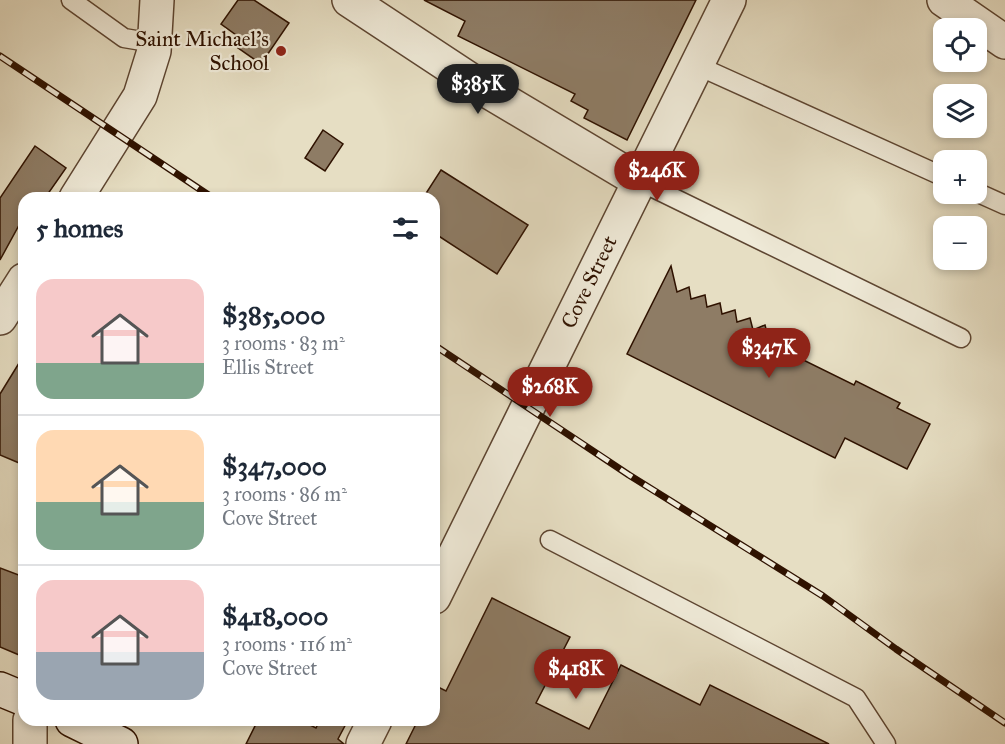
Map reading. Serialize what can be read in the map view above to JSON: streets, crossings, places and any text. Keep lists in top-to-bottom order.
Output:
{
  "streets": {
    "street": ["Cove Street"]
  },
  "places": ["Saint Michael's School"],
  "page": {
    "map_buttons": ["+", "−"],
    "price": [
      "$385K",
      "$246K",
      "$347K",
      "$268K",
      "$418K"
    ],
    "heading": "5 homes",
    "list": [
      {
        "name": "$385,000",
        "note": "3 rooms · 83 m² · Ellis Street"
      },
      {
        "name": "$347,000",
        "note": "3 rooms · 86 m² · Cove Street"
      },
      {
        "name": "$418,000",
        "note": "3 rooms · 116 m² · Cove Street"
      }
    ]
  }
}
